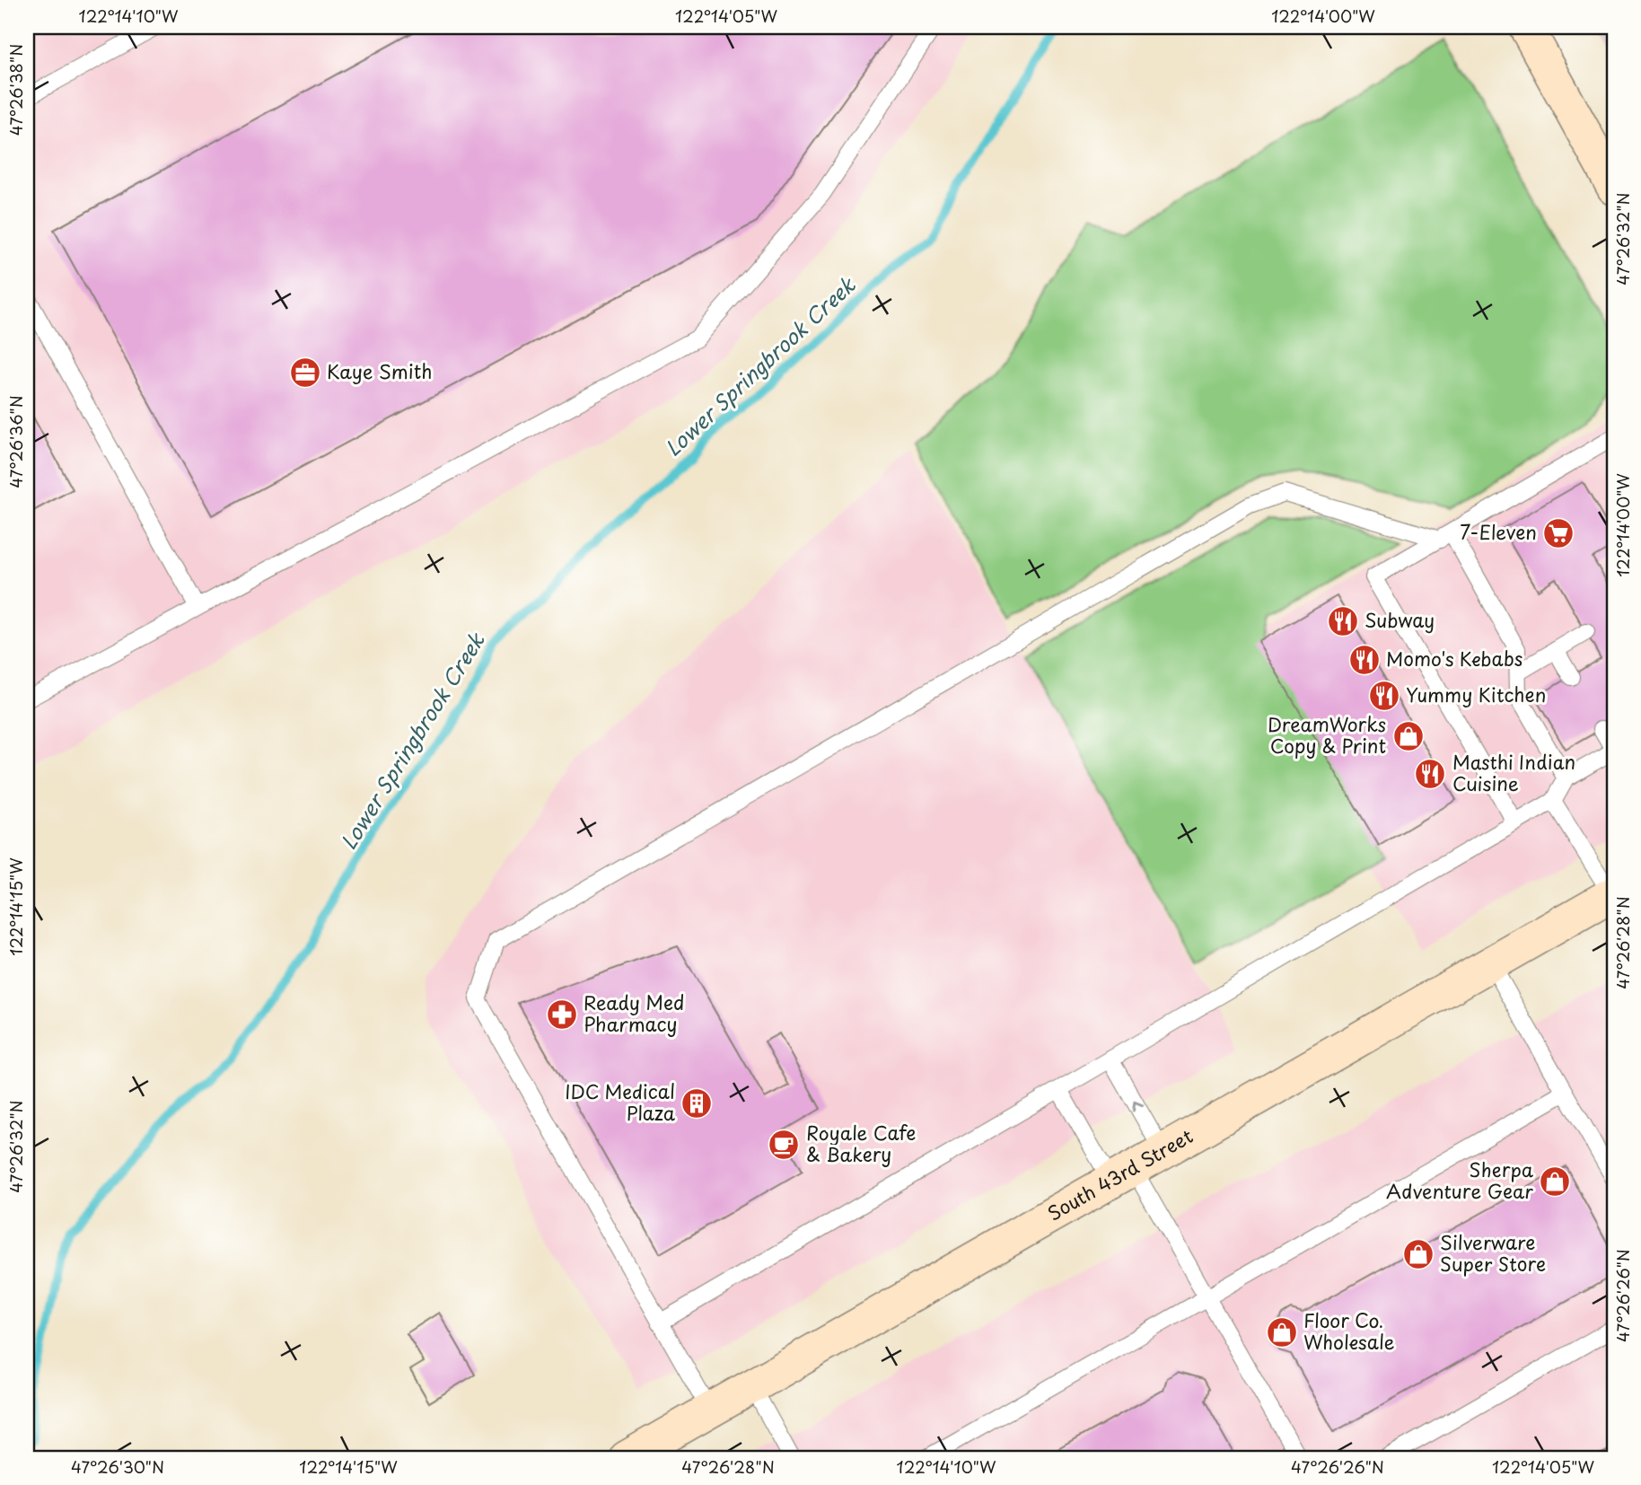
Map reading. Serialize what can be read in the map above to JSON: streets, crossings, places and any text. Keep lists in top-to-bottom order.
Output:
{
  "streets": {
    "main road": ["South 43rd Street"]
  },
  "water": ["Lower Springbrook Creek"],
  "places": {
    "office": ["Kaye Smith"],
    "supermarket": ["7-Eleven"],
    "restaurant": [
      "Subway",
      "Momo's Kebabs",
      "Yummy Kitchen",
      "Masthi Indian Cuisine"
    ],
    "shop": [
      "DreamWorks Copy & Print",
      "Sherpa Adventure Gear",
      "Silverware Super Store",
      "Floor Co. Wholesale"
    ],
    "pharmacy": ["Ready Med Pharmacy"],
    "building": ["IDC Medical Plaza"],
    "cafe": ["Royale Cafe & Bakery"]
  },
  "coordinates": [
    "122°14'10\"W",
    "122°14'05\"W",
    "122°14'00\"W",
    "47°26'38\"N",
    "47°26'32\"N",
    "47°26'36\"N",
    "122°14'15\"W",
    "47°26'28\"N",
    "47°26'26\"N",
    "47°26'30\"N"
  ]
}
